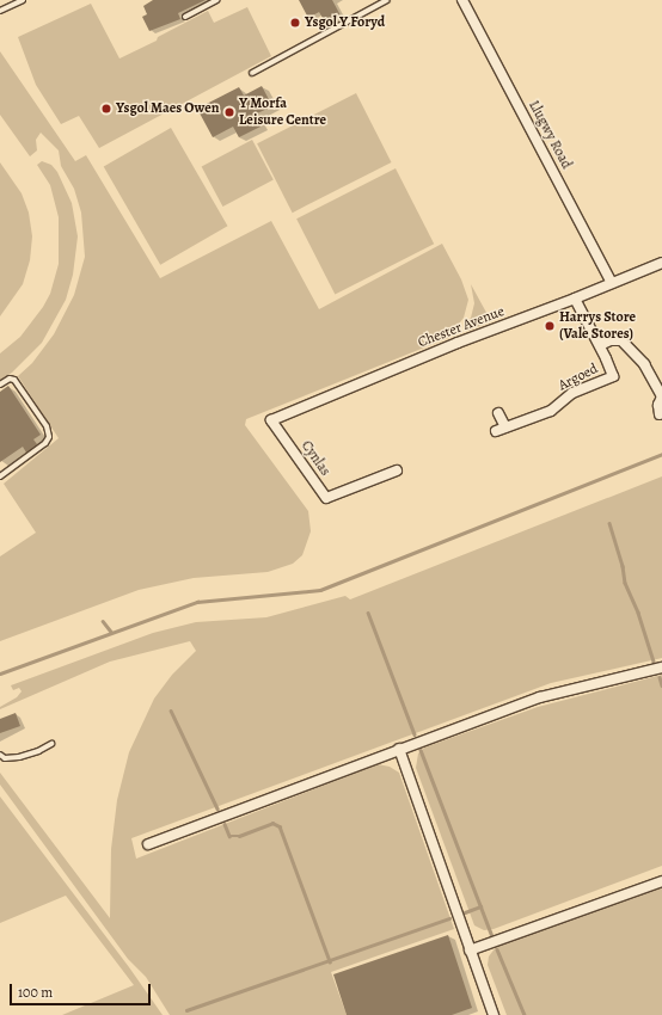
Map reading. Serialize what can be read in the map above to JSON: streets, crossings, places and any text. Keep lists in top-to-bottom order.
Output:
{
  "streets": {
    "street": [
      "Llugwy Road",
      "Chester Avenue",
      "Argoed",
      "Cynlas"
    ]
  },
  "crossings": [
    ["Llugwy Road", "Chester Avenue"],
    ["Chester Avenue", "Argoed"],
    ["Chester Avenue", "Cynlas"]
  ],
  "places": [
    "Ysgol Y Foryd",
    "Ysgol Maes Owen",
    "Y Morfa Leisure Centre",
    "Harrys Store (Vale Stores)"
  ],
  "scale_bar": "100 m"
}
